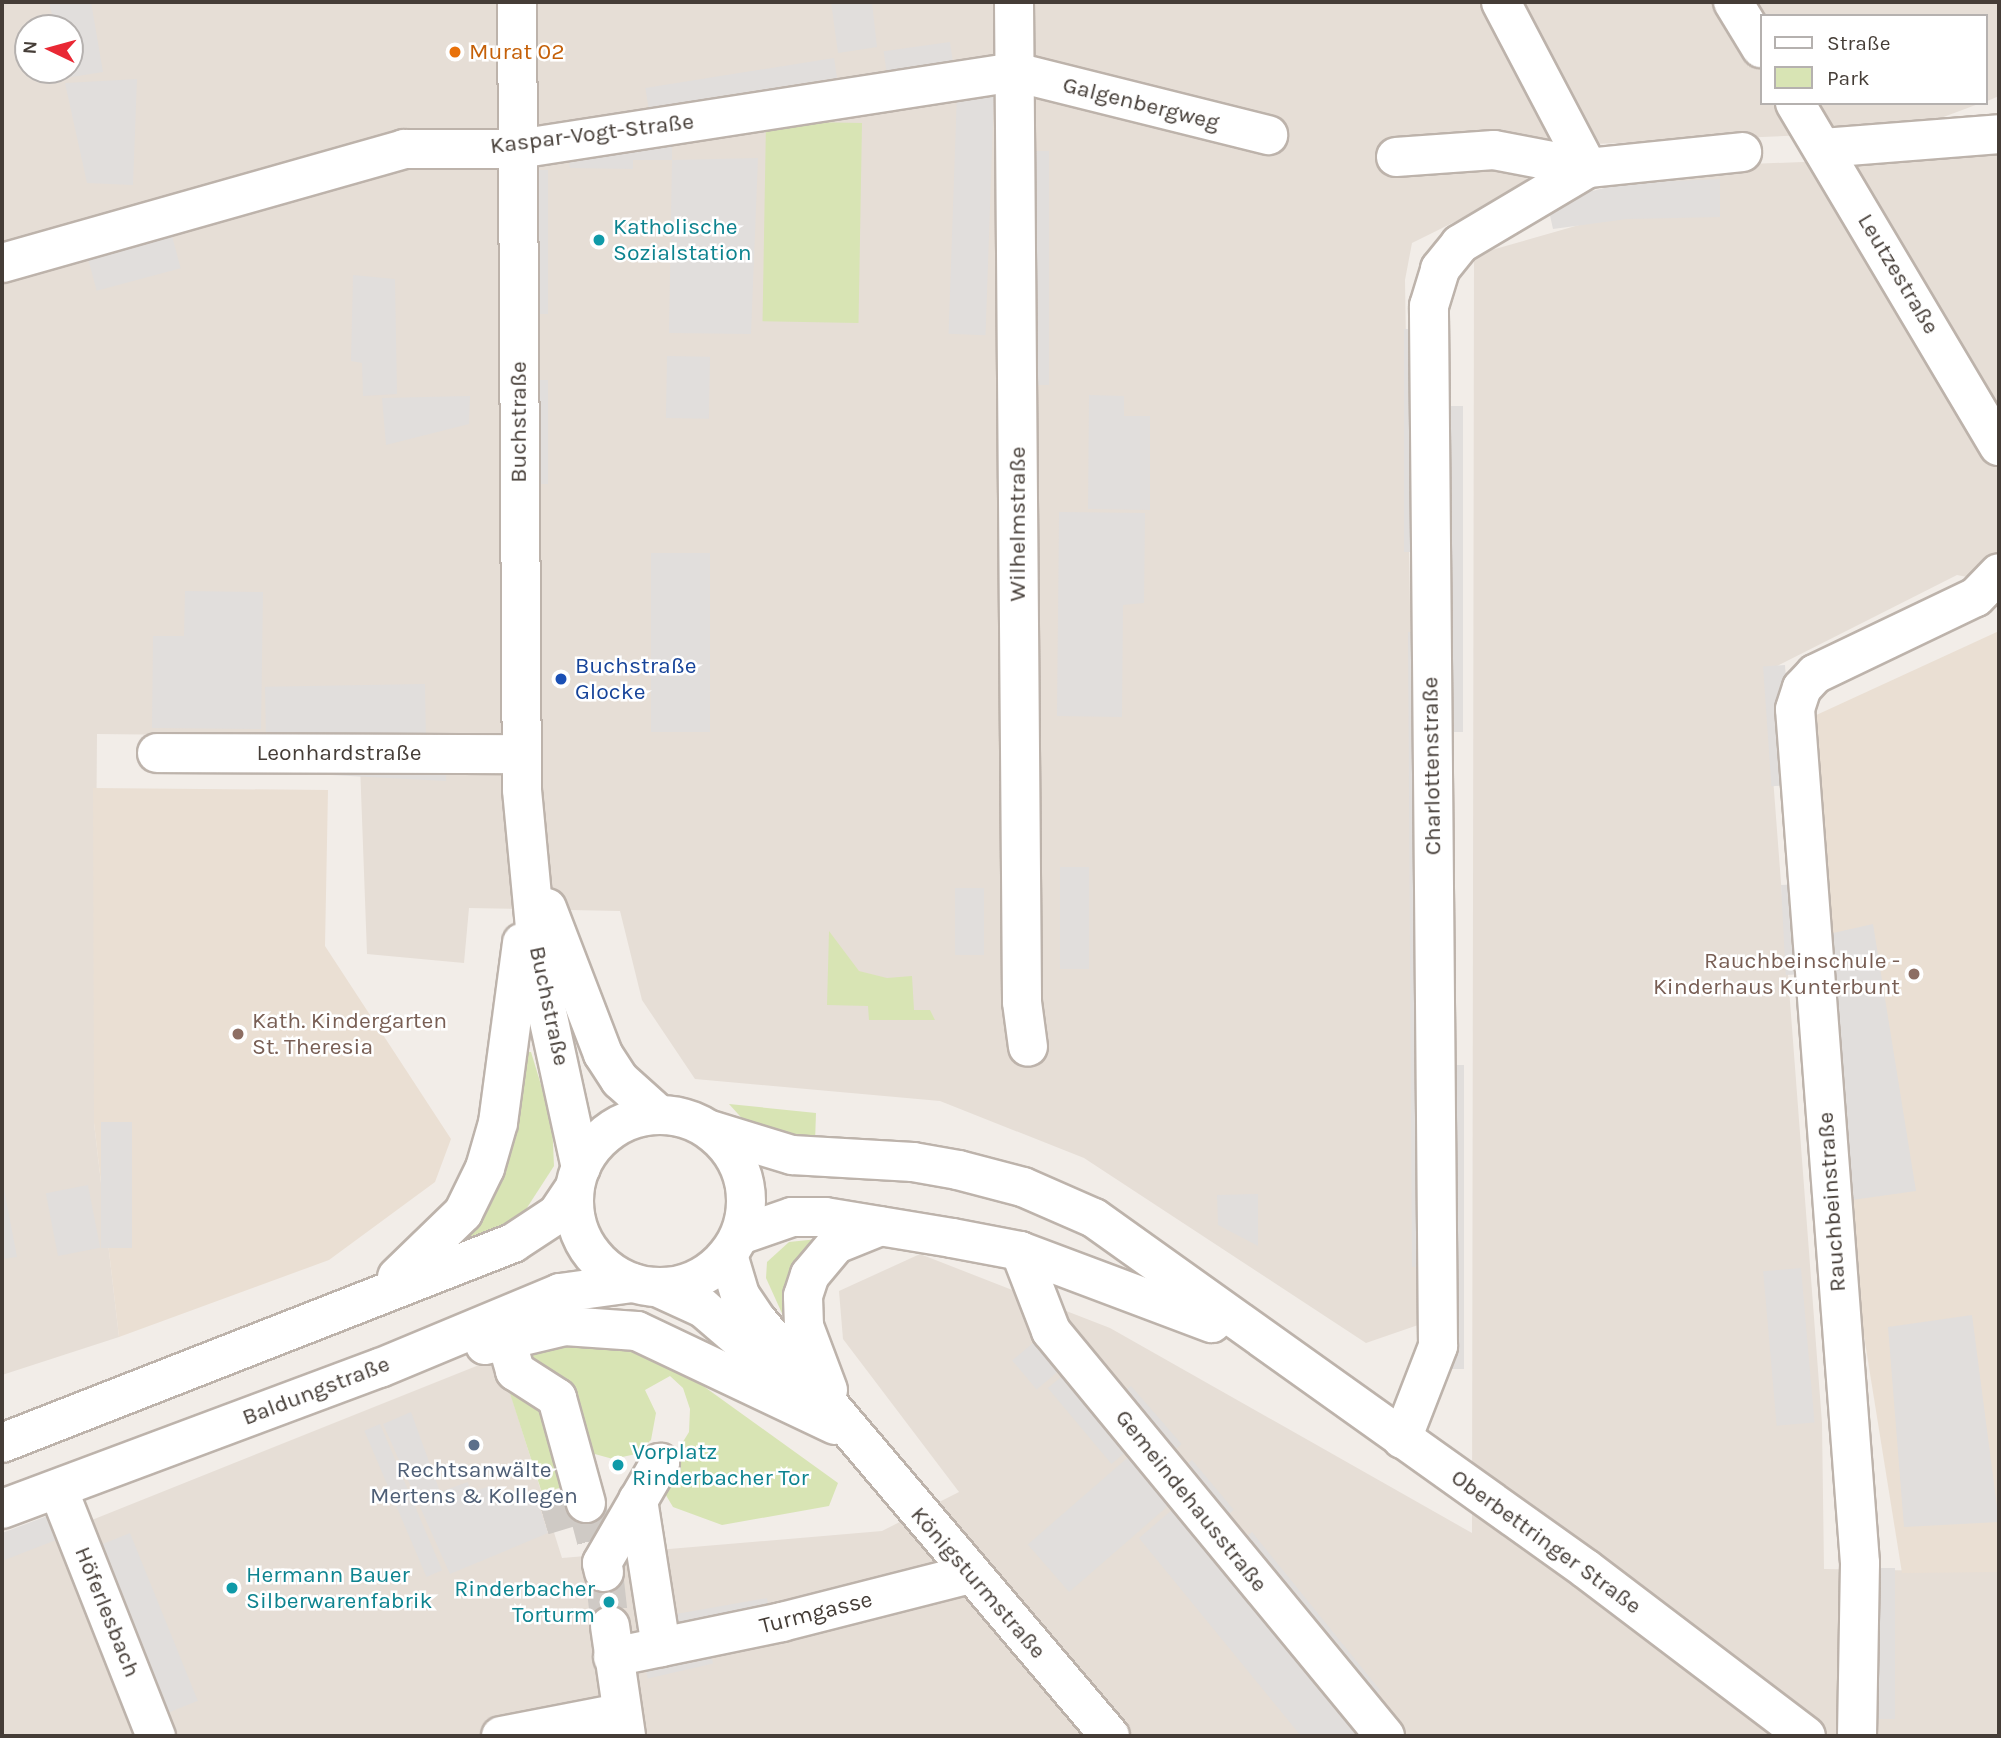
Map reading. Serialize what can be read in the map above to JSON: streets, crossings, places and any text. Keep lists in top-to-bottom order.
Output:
{
  "streets": {
    "street": [
      "Galgenbergweg",
      "Kaspar-Vogt-Straße",
      "Leutzestraße",
      "Buchstraße",
      "Wilhelmstraße",
      "Leonhardstraße",
      "Charlottenstraße",
      "Rauchbeinstraße",
      "Baldungstraße",
      "Gemeindehausstraße",
      "Oberbettringer Straße",
      "Königsturmstraße",
      "Höferlesbach",
      "Turmgasse"
    ]
  },
  "crossings": [
    ["Galgenbergweg", "Kaspar-Vogt-Straße"],
    ["Galgenbergweg", "Wilhelmstraße"],
    ["Kaspar-Vogt-Straße", "Buchstraße"],
    ["Kaspar-Vogt-Straße", "Wilhelmstraße"],
    ["Buchstraße", "Leonhardstraße"],
    ["Buchstraße", "Baldungstraße"],
    ["Buchstraße", "Oberbettringer Straße"],
    ["Buchstraße", "Königsturmstraße"],
    ["Charlottenstraße", "Oberbettringer Straße"],
    ["Baldungstraße", "Oberbettringer Straße"],
    ["Baldungstraße", "Königsturmstraße"],
    ["Baldungstraße", "Höferlesbach"],
    ["Gemeindehausstraße", "Oberbettringer Straße"],
    ["Oberbettringer Straße", "Königsturmstraße"],
    ["Königsturmstraße", "Turmgasse"]
  ],
  "places": [
    "Murat 02",
    "Katholische Sozialstation",
    "Buchstraße Glocke",
    "Rauchbeinschule - Kinderhaus Kunterbunt",
    "Kath. Kindergarten St. Theresia",
    "Rechtsanwälte Mertens & Kollegen",
    "Vorplatz Rinderbacher Tor",
    "Hermann Bauer Silberwarenfabrik",
    "Rinderbacher Torturm"
  ],
  "legend": ["Straße", "Park"],
  "north": "left"
}
